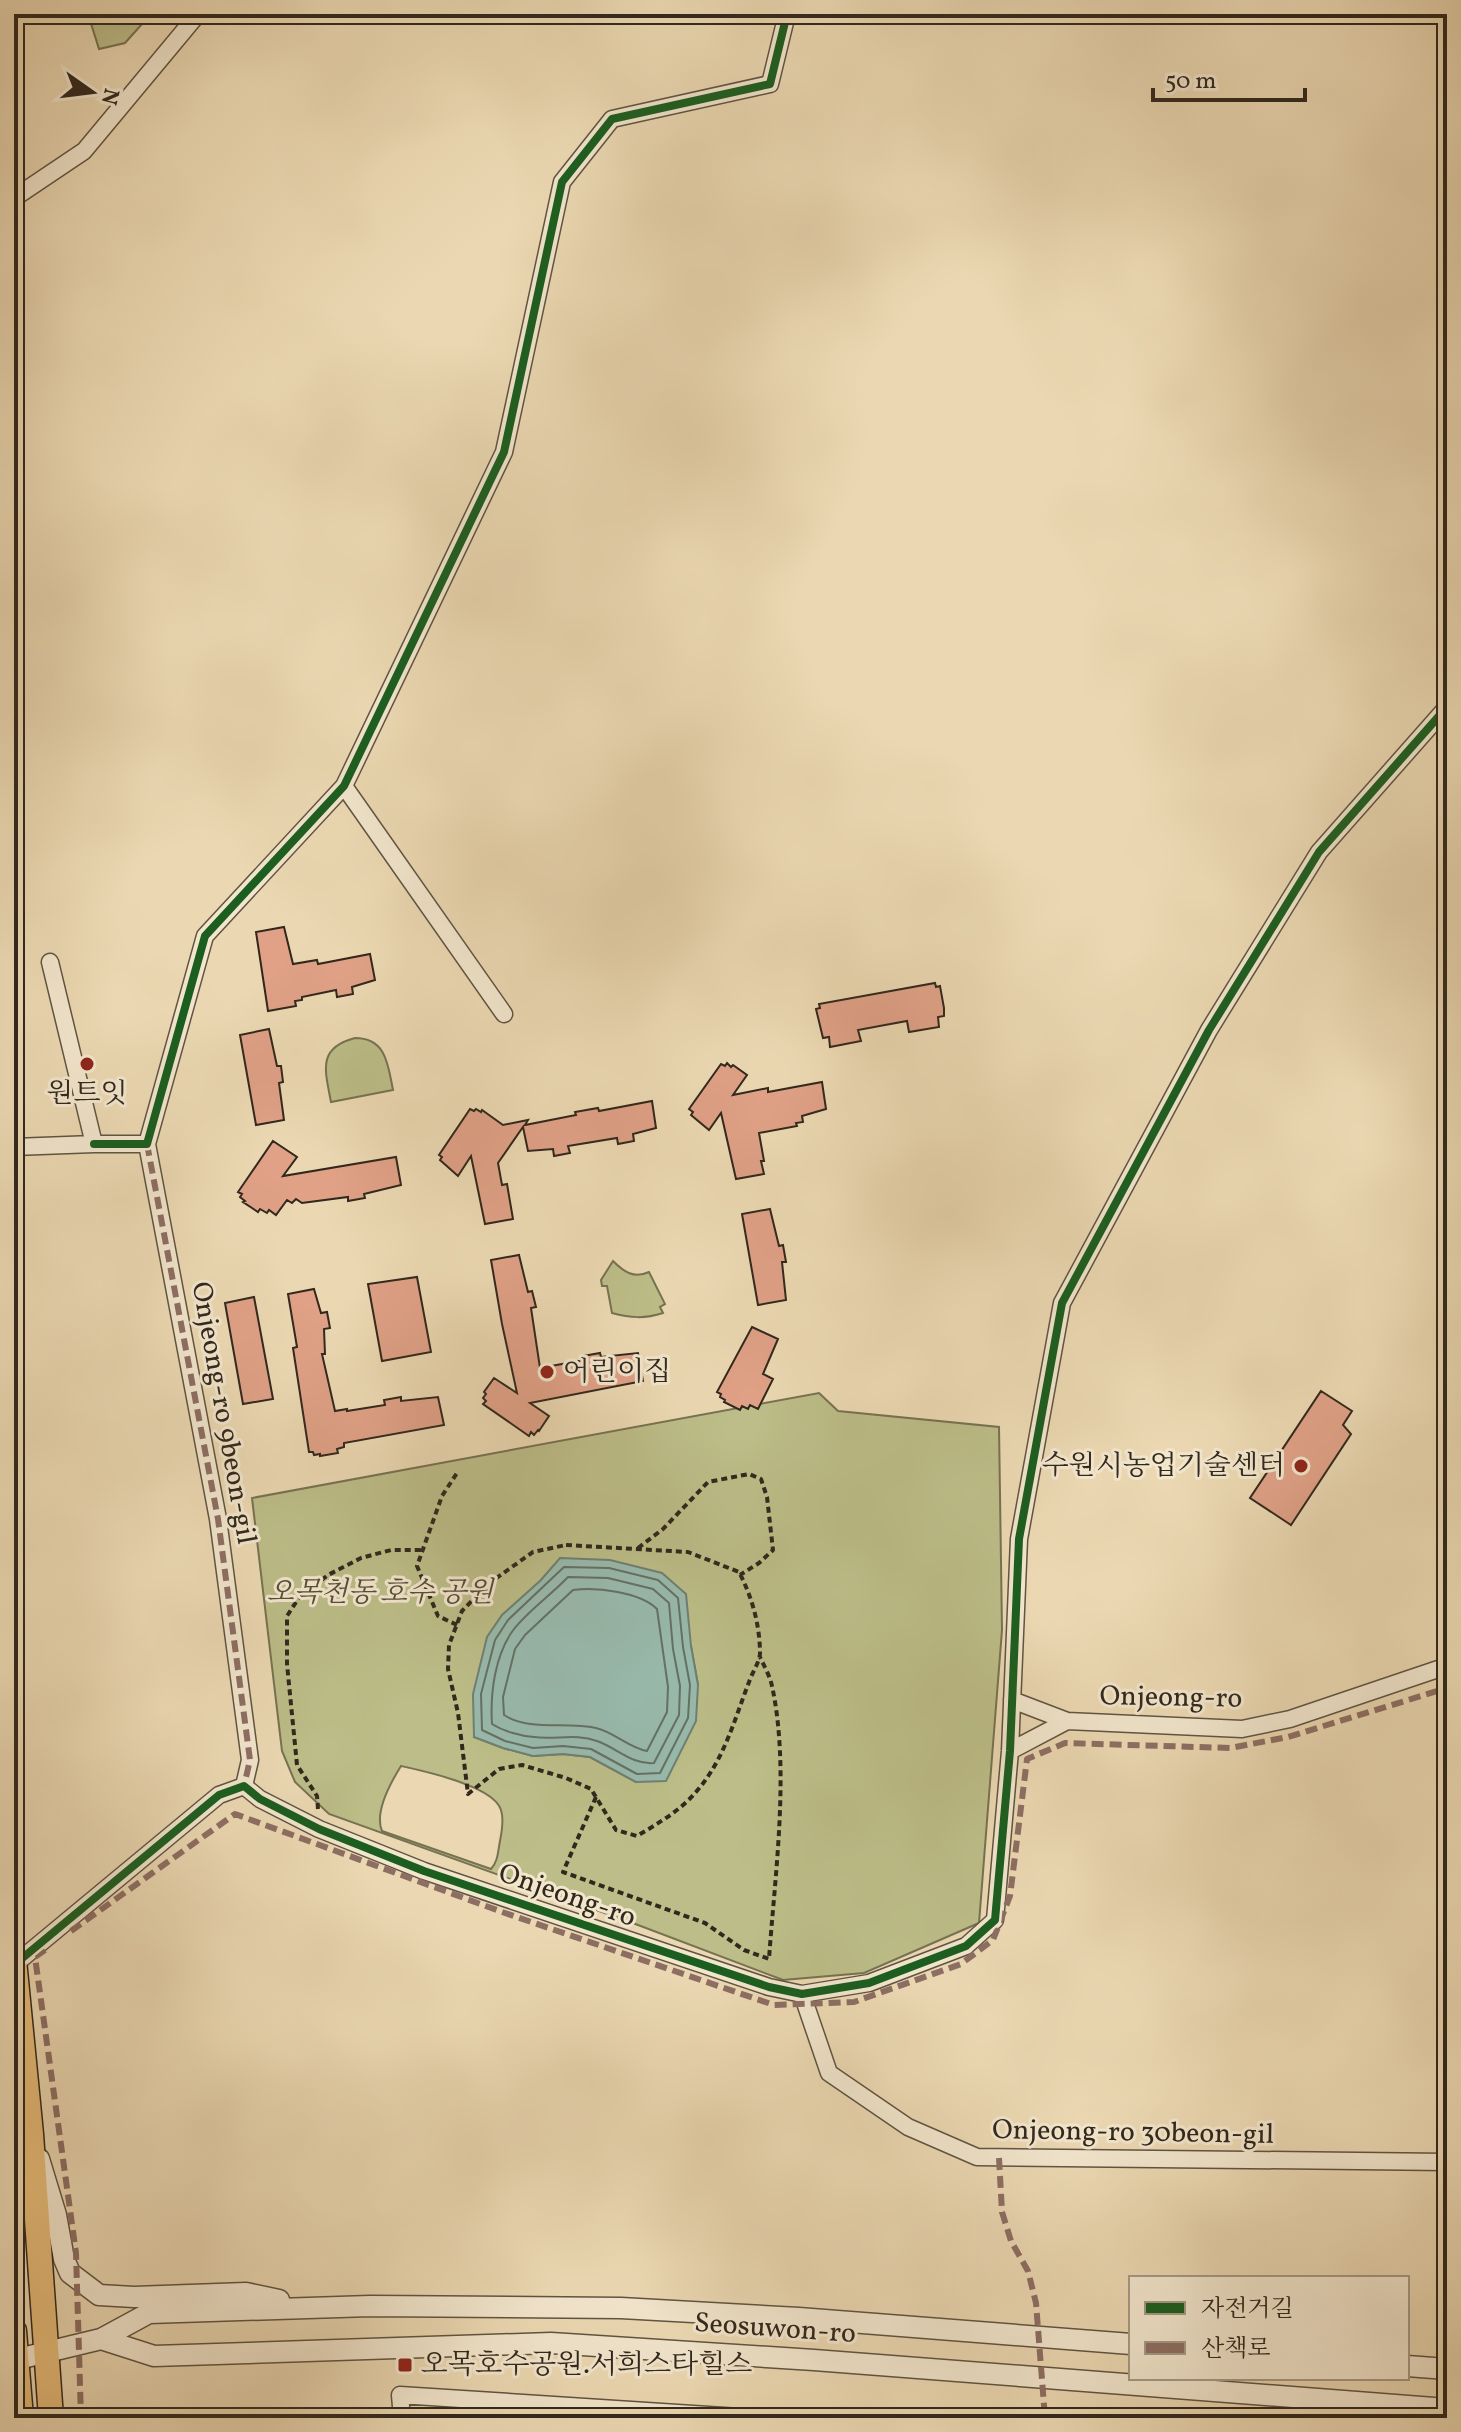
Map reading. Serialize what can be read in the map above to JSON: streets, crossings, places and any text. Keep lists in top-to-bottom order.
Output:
{
  "streets": {
    "street": [
      "Onjeong-ro 9beon-gil",
      "Onjeong-ro",
      "Onjeong-ro 30beon-gil",
      "Seosuwon-ro"
    ]
  },
  "crossings": [
    ["Onjeong-ro 9beon-gil", "Onjeong-ro"],
    ["Onjeong-ro", "Onjeong-ro 30beon-gil"]
  ],
  "parks": ["오목천동 호수 공원"],
  "places": {
    "other": ["원트잇", "어린이집", "수원시농업기술센터"],
    "transit": ["오목호수공원.서희스타힐스"]
  },
  "legend": ["자전거길", "산책로"],
  "scale_bar": "50 m",
  "north": "right"
}
